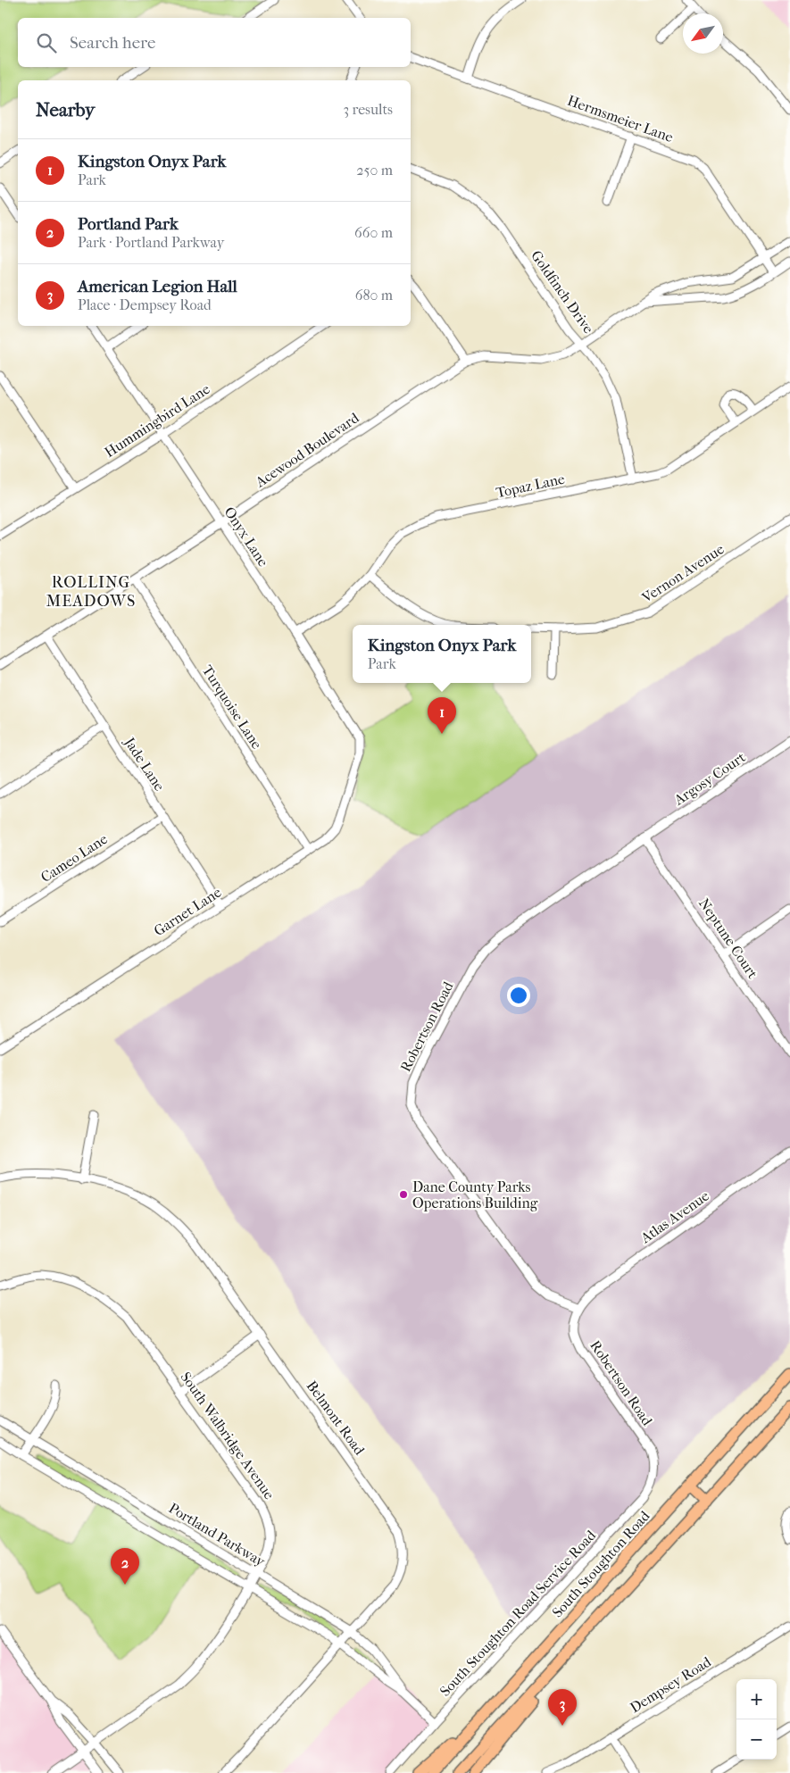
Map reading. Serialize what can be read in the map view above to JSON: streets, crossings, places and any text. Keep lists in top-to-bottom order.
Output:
{
  "streets": {
    "main road": ["South Stoughton Road"],
    "street": [
      "Hermsmeier Lane",
      "Goldfinch Drive",
      "Hummingbird Lane",
      "Acewood Boulevard",
      "Topaz Lane",
      "Onyx Lane",
      "Vernon Avenue",
      "Turquoise Lane",
      "Jade Lane",
      "Argosy Court",
      "Cameo Lane",
      "Garnet Lane",
      "Neptune Court",
      "Robertson Road",
      "Atlas Avenue",
      "Belmont Road",
      "South Walbridge Avenue",
      "Portland Parkway",
      "South Stoughton Road Service Road",
      "Dempsey Road"
    ]
  },
  "crossings": [
    ["Hermsmeier Lane", "Acewood Boulevard"],
    ["Goldfinch Drive", "Acewood Boulevard"],
    ["Goldfinch Drive", "Topaz Lane"],
    ["Hummingbird Lane", "Onyx Lane"],
    ["Acewood Boulevard", "Onyx Lane"],
    ["Acewood Boulevard", "Turquoise Lane"],
    ["Acewood Boulevard", "Jade Lane"],
    ["Topaz Lane", "Onyx Lane"],
    ["Onyx Lane", "Garnet Lane"],
    ["Turquoise Lane", "Garnet Lane"],
    ["Jade Lane", "Cameo Lane"],
    ["Jade Lane", "Garnet Lane"],
    ["Argosy Court", "Neptune Court"],
    ["Argosy Court", "Robertson Road"],
    ["Neptune Court", "Robertson Road"],
    ["Robertson Road", "Atlas Avenue"],
    ["Robertson Road", "South Stoughton Road Service Road"],
    ["Belmont Road", "Portland Parkway"],
    ["South Walbridge Avenue", "Portland Parkway"],
    ["Portland Parkway", "South Stoughton Road Service Road"]
  ],
  "districts": ["ROLLING MEADOWS"],
  "places": ["Dane County Parks Operations Building"],
  "north": "bottom left",
  "page": {
    "search": "Search here",
    "heading": ["Nearby", "3 results"],
    "list": [
      {
        "mark": "1",
        "name": "Kingston Onyx Park",
        "note": "Park",
        "value": "250 m"
      },
      {
        "mark": "2",
        "name": "Portland Park",
        "note": "Park · Portland Parkway",
        "value": "660 m"
      },
      {
        "mark": "3",
        "name": "American Legion Hall",
        "note": "Place · Dempsey Road",
        "value": "680 m"
      }
    ],
    "popup": ["Kingston Onyx Park", "Park"],
    "pins": ["1", "2", "3"],
    "map_buttons": ["+", "−"]
  }
}
